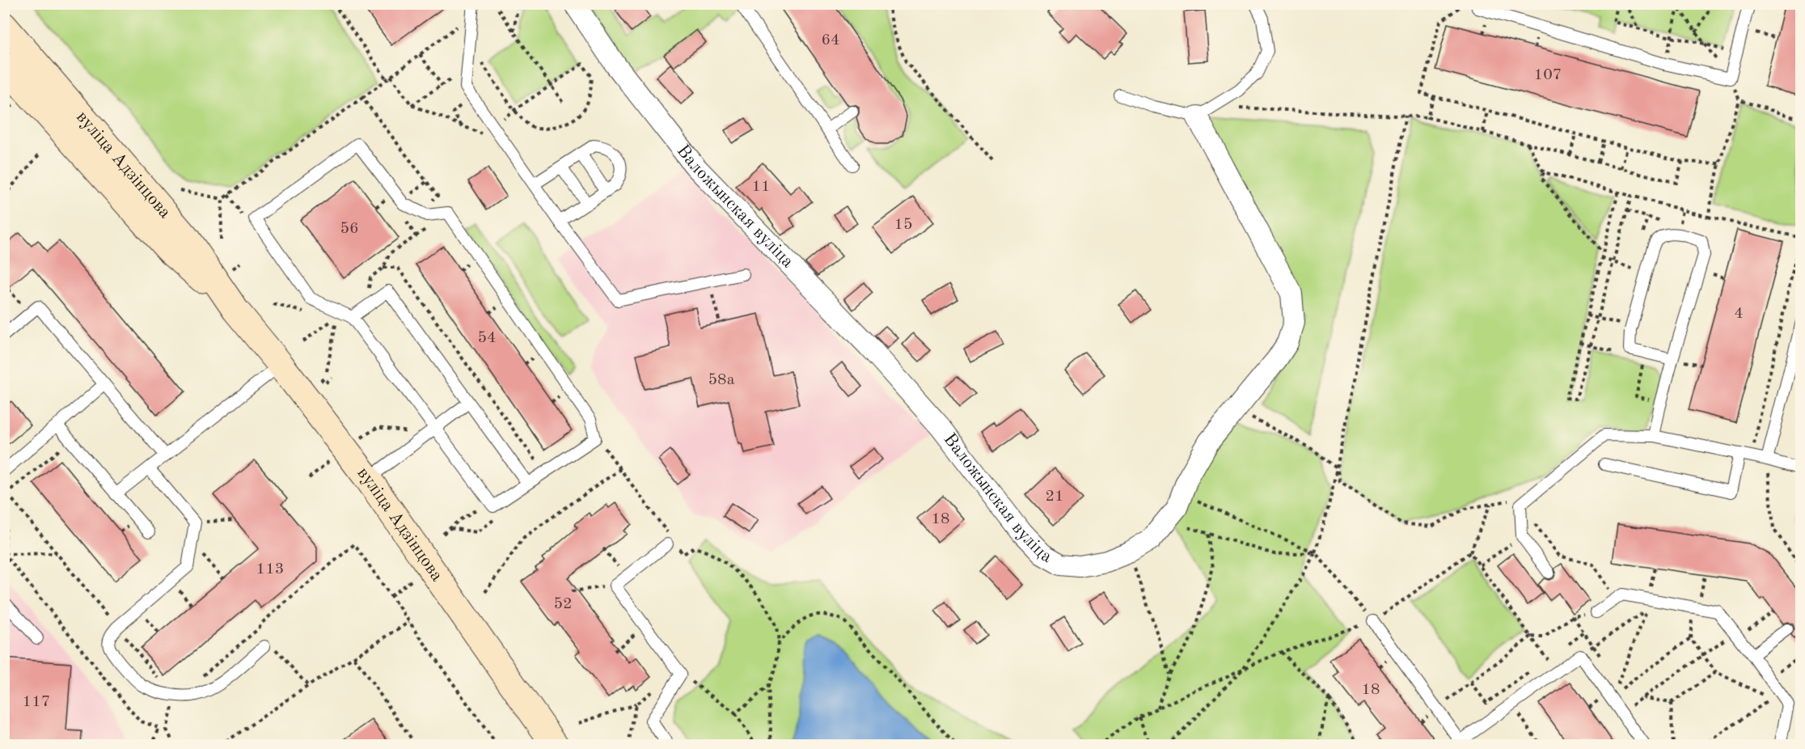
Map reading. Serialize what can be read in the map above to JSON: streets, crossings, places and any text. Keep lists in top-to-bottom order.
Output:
{
  "streets": {
    "main road": ["вуліца Адзінцова"],
    "street": ["Валожынская вуліца"]
  },
  "house_numbers": [
    "64",
    "107",
    "11",
    "15",
    "56",
    "4",
    "54",
    "58а",
    "21",
    "18",
    "113",
    "52",
    "18",
    "117"
  ]
}
